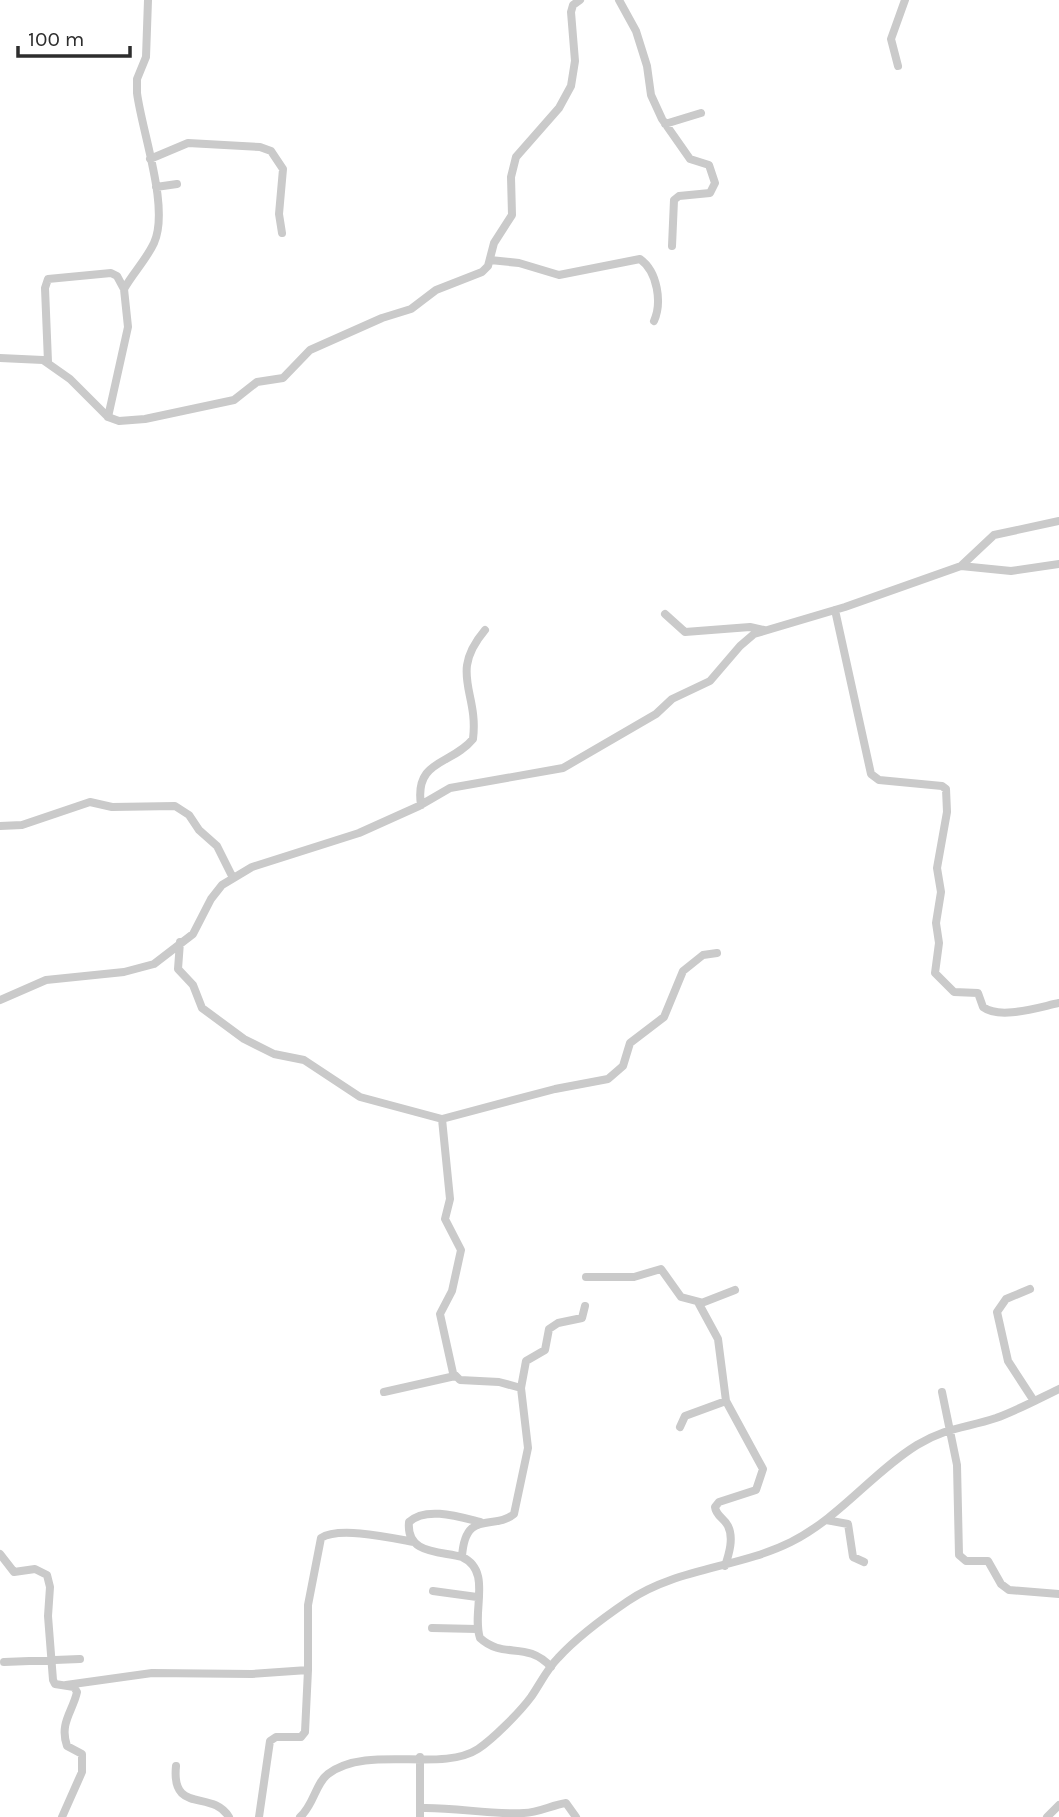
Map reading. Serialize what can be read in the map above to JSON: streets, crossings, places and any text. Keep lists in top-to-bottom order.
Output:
{
  "scale_bar": "100 m"
}
